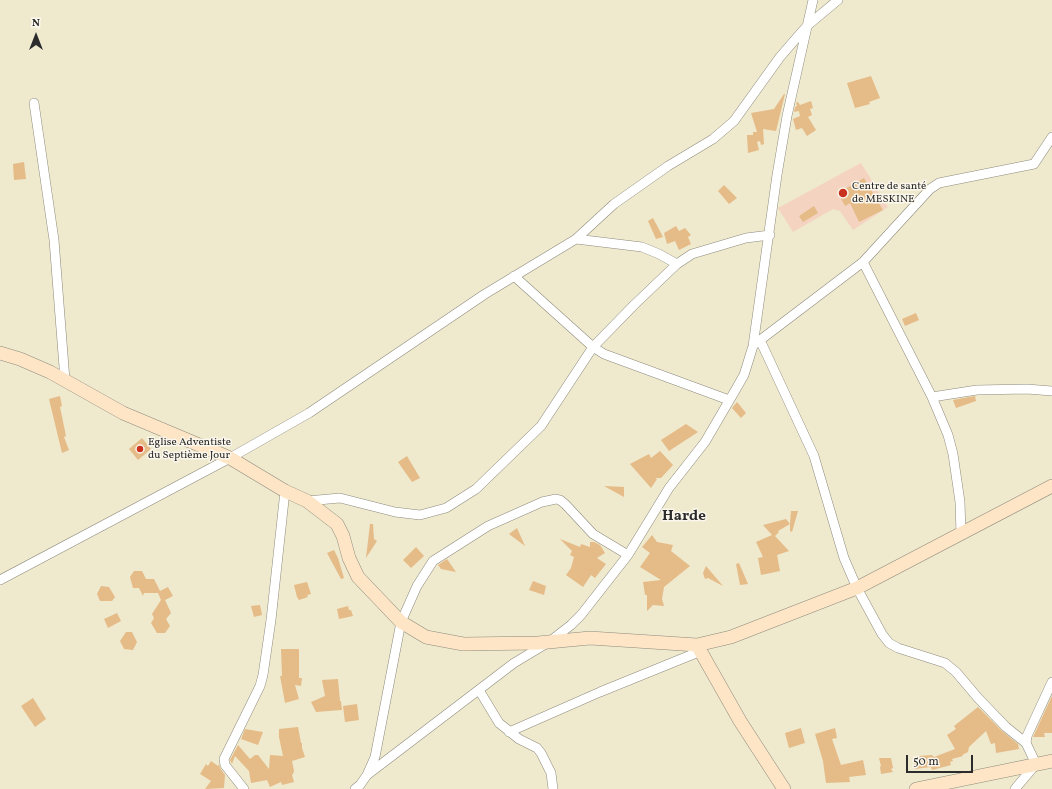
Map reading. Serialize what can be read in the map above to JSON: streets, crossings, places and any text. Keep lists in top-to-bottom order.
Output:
{
  "districts": ["Harde"],
  "places": ["Centre de santé de MESKINE", "Eglise Adventiste du Septième Jour"],
  "scale_bar": "50 m",
  "north": "top"
}
